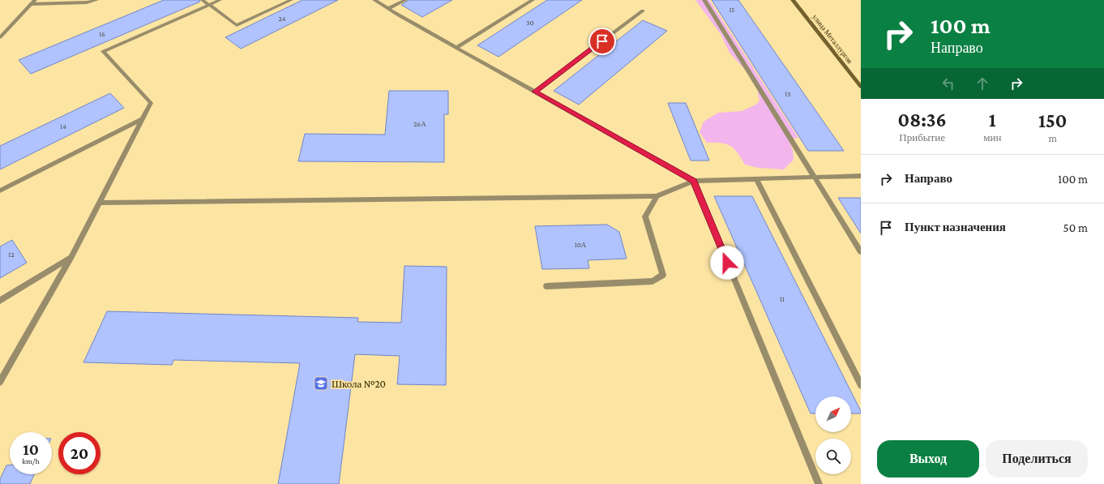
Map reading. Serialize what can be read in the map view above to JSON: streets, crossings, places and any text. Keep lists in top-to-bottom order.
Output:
{
  "streets": {
    "main road": ["улица Металлургов"]
  },
  "places": {
    "school or university": ["Школа №20"]
  },
  "house_numbers": [
    "15",
    "24",
    "30",
    "16",
    "13",
    "26А",
    "14",
    "10А",
    "12",
    "11"
  ],
  "north": "top right",
  "page": {
    "turn": ["100 m", "Направо"],
    "eta": [
      "08:36",
      "Прибытие",
      "1",
      "мин",
      "150",
      "m"
    ],
    "list": [
      {
        "name": "Направо",
        "value": "100 m"
      },
      {
        "name": "Пункт назначения",
        "value": "50 m"
      }
    ],
    "speed": "10 km/h",
    "limit": "20",
    "buttons": ["Выход", "Поделиться"]
  }
}
